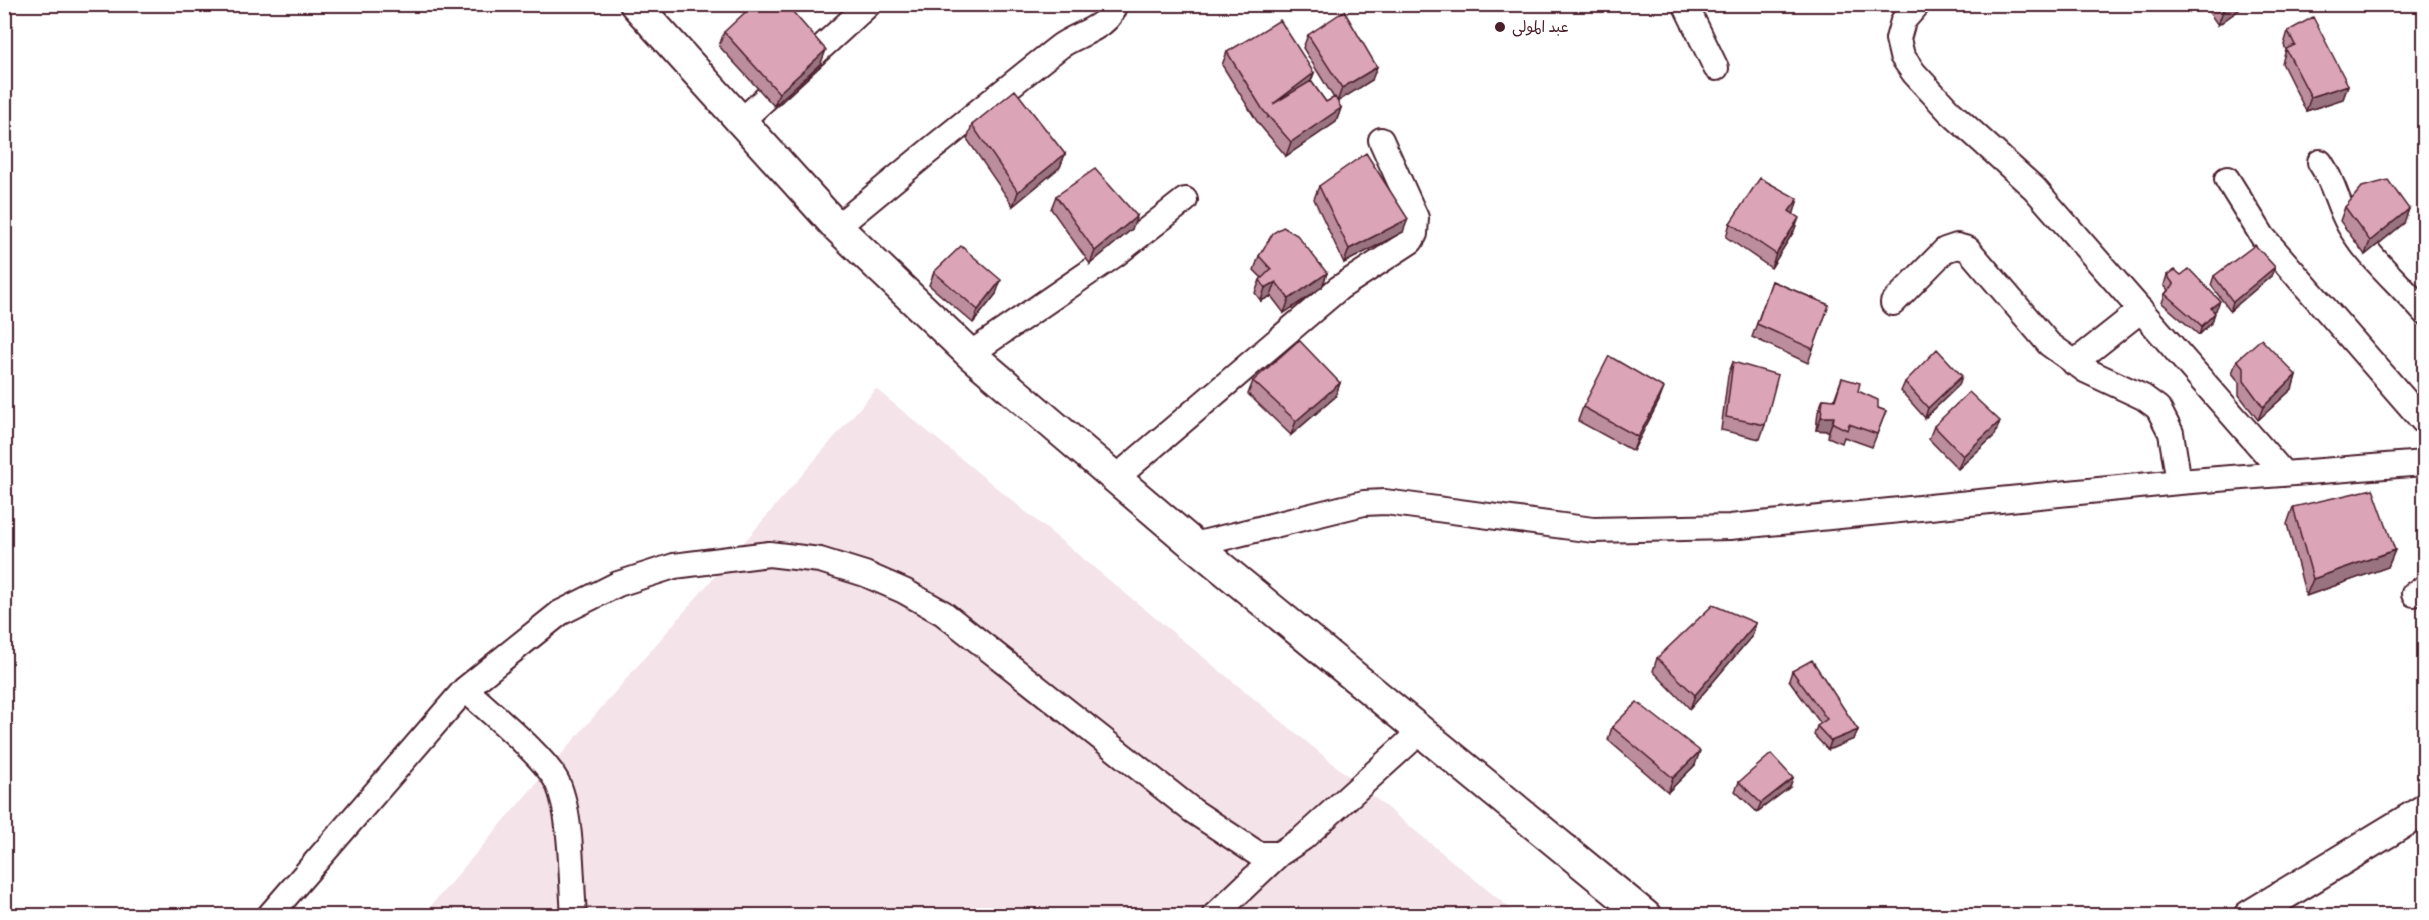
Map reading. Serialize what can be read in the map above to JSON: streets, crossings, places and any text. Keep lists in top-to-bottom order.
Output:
{
  "places": ["عبد المولى"]
}
